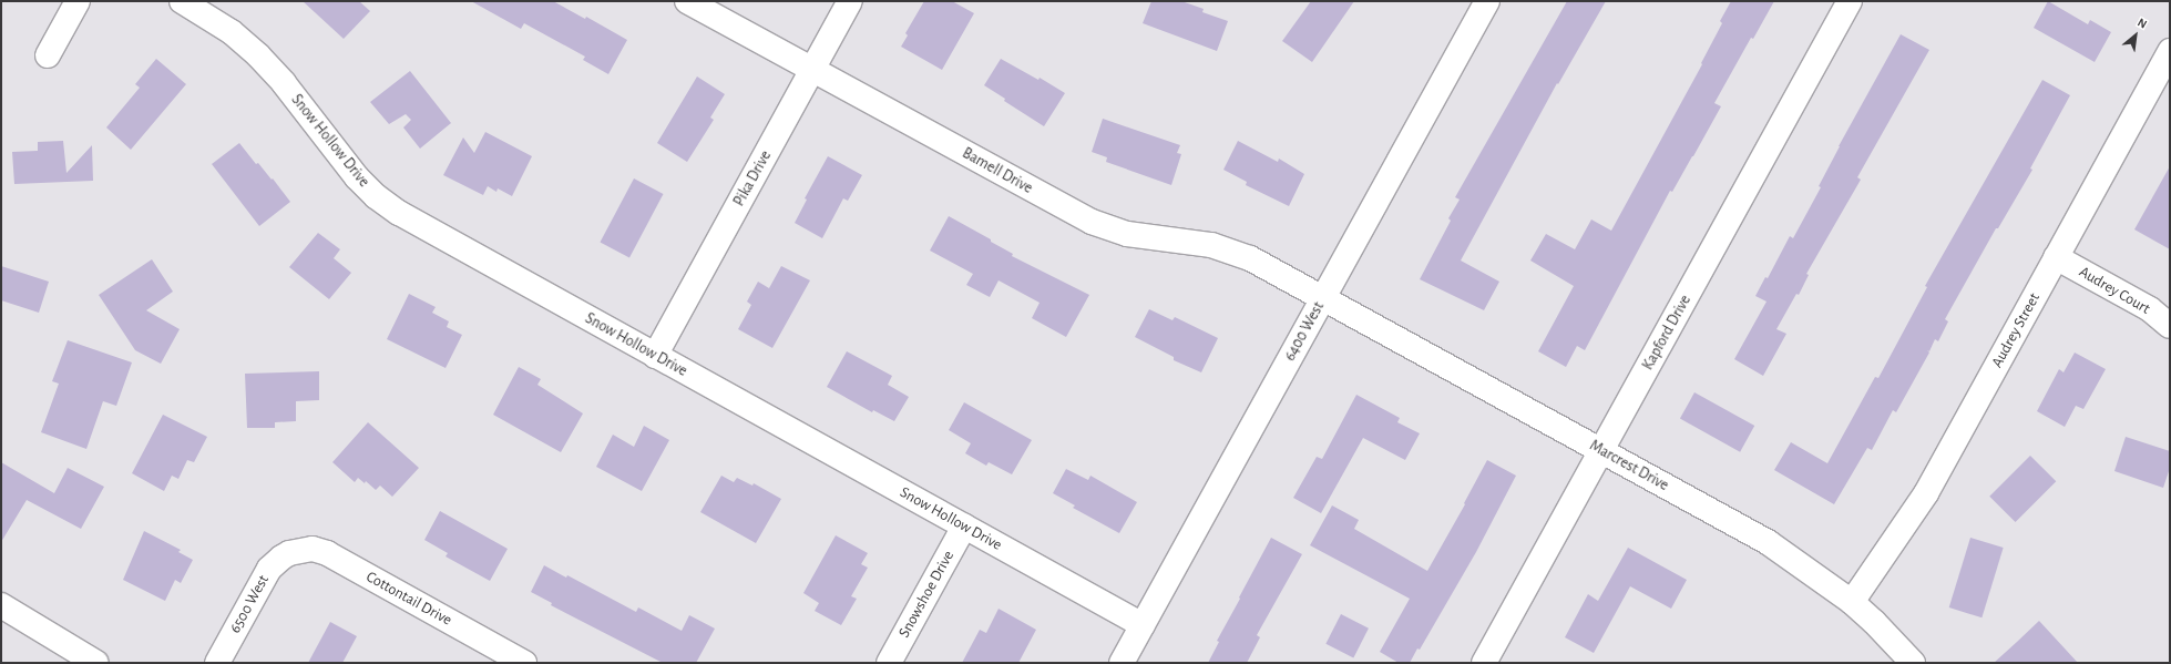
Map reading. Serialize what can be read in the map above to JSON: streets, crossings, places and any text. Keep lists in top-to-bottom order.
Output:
{
  "streets": {
    "street": [
      "Snow Hollow Drive",
      "Bamell Drive",
      "Pika Drive",
      "Audrey Court",
      "Audrey Street",
      "6400 West",
      "Kapford Drive",
      "Marcrest Drive",
      "Snowshoe Drive",
      "Cottontail Drive",
      "6500 West"
    ]
  },
  "crossings": [
    ["Snow Hollow Drive", "Pika Drive"],
    ["Snow Hollow Drive", "6400 West"],
    ["Snow Hollow Drive", "Snowshoe Drive"],
    ["Bamell Drive", "Pika Drive"],
    ["Bamell Drive", "6400 West"],
    ["Bamell Drive", "Marcrest Drive"],
    ["Audrey Court", "Audrey Street"],
    ["Audrey Street", "Marcrest Drive"],
    ["6400 West", "Marcrest Drive"],
    ["Kapford Drive", "Marcrest Drive"],
    ["Cottontail Drive", "6500 West"]
  ],
  "north": "top right"
}
